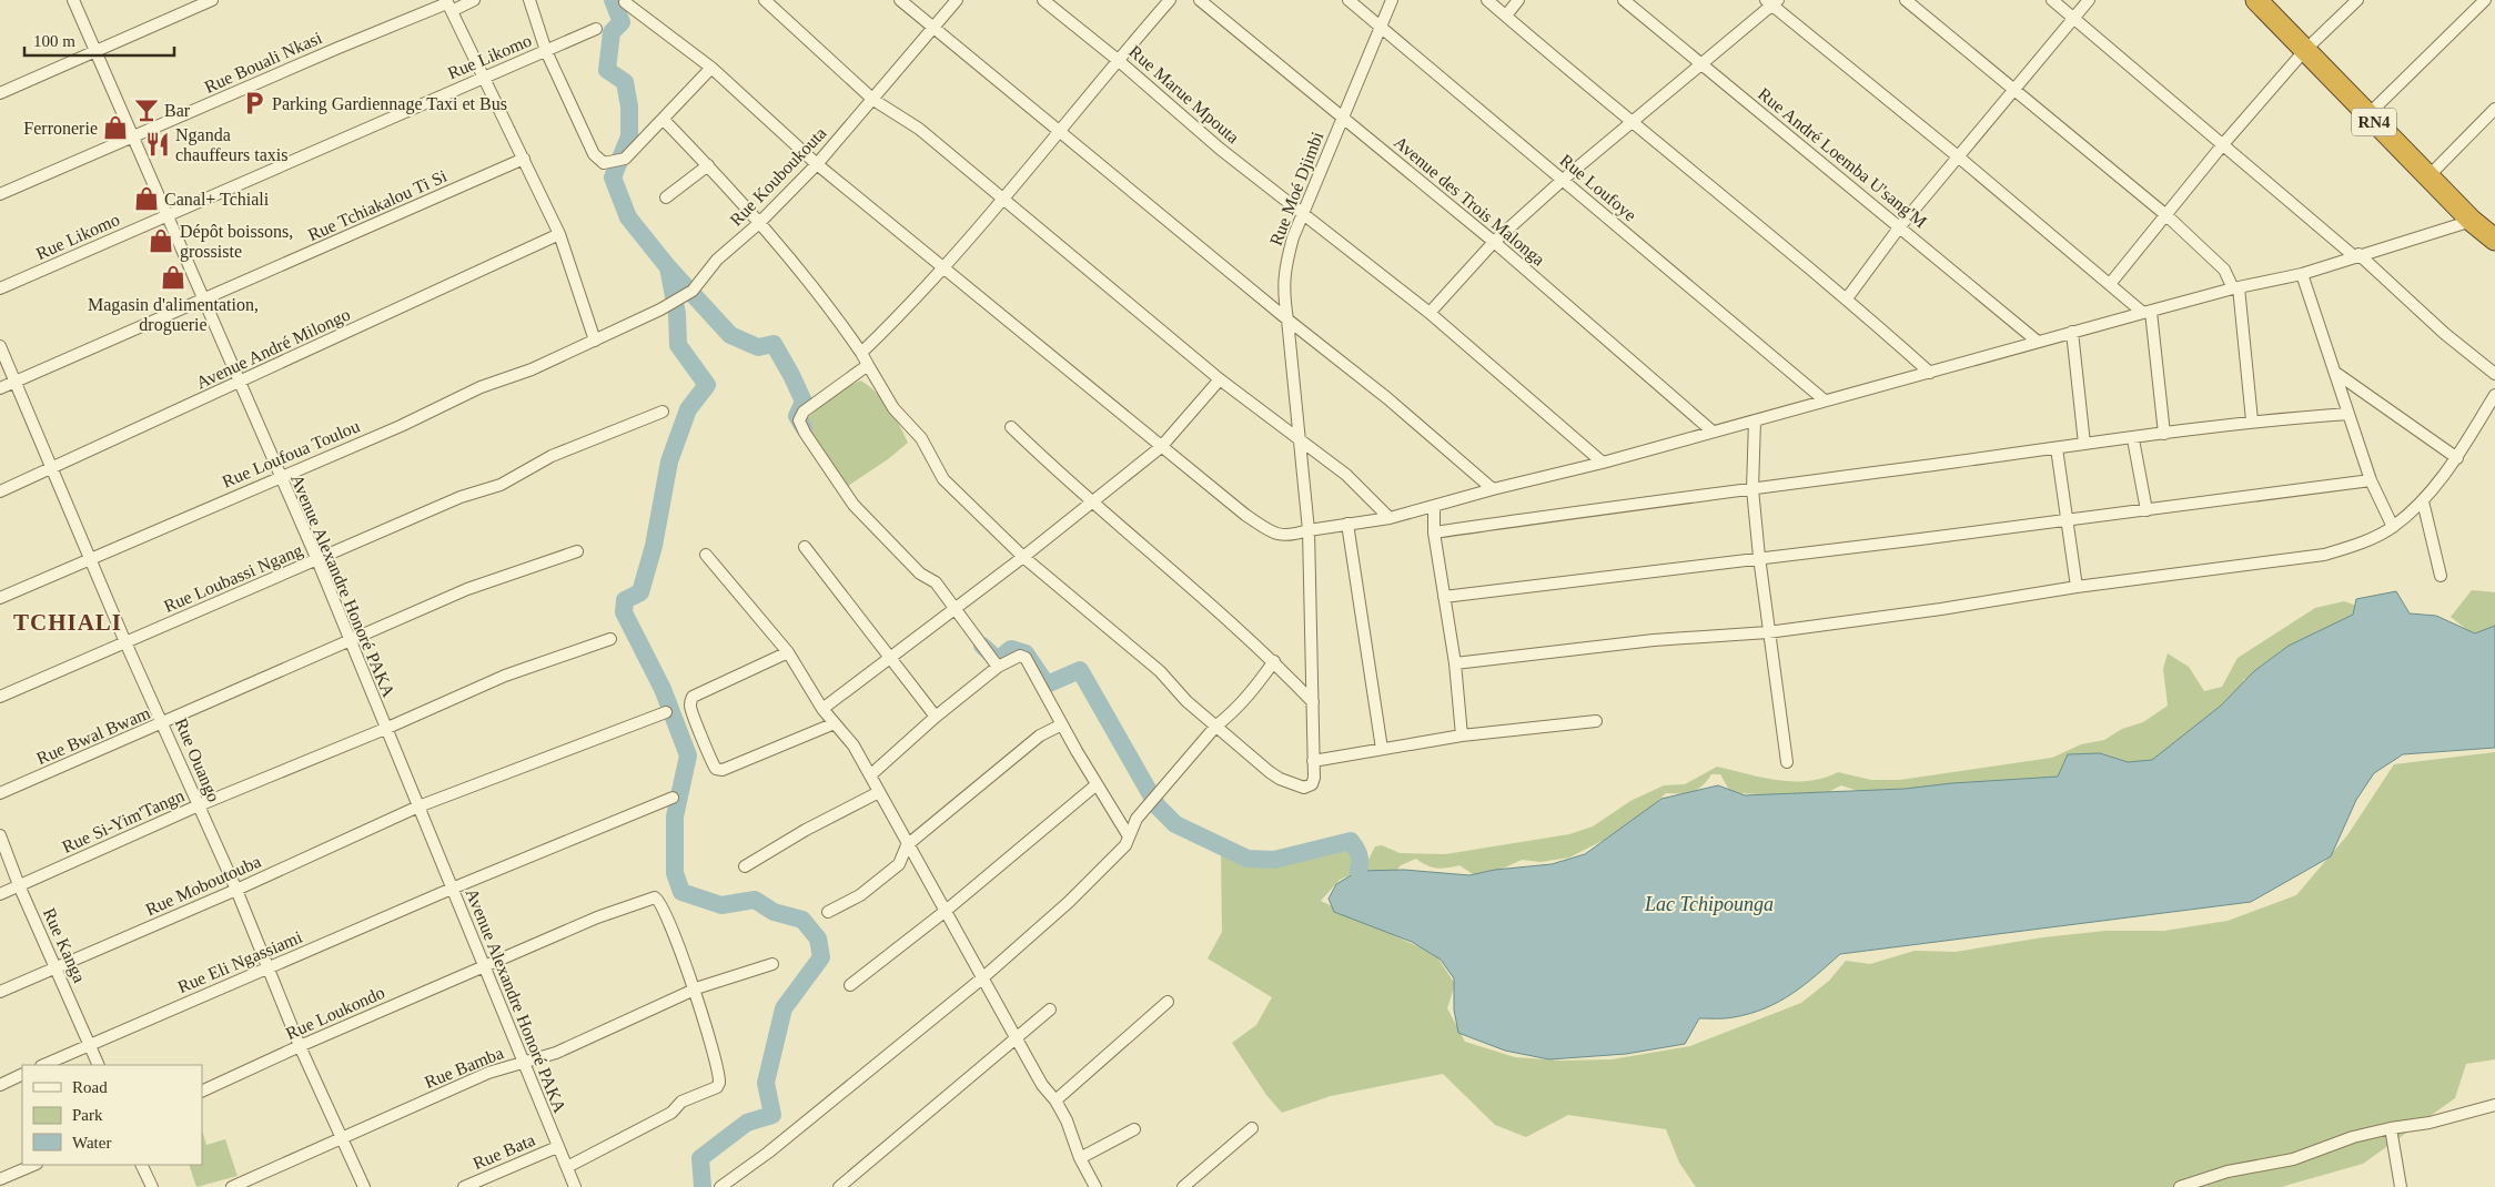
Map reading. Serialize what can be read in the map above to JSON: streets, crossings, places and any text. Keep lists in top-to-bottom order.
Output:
{
  "streets": {
    "highway": ["RN4"],
    "street": [
      "Rue Likomo",
      "Rue Bouali Nkasi",
      "Rue Marue Mpouta",
      "Rue André Loemba U'sang'M",
      "Rue Kouboukouta",
      "Rue Loufoye",
      "Rue Moé Djimbi",
      "Avenue des Trois Malonga",
      "Rue Tchiakalou Ti Si",
      "Avenue André Milongo",
      "Rue Loufoua Toulou",
      "Rue Loubassi Ngang",
      "Avenue Alexandre Honoré PAKA",
      "Rue Bwal Bwam",
      "Rue Ouango",
      "Rue Si-Yim'Tangn",
      "Rue Moboutouba",
      "Rue Kanga",
      "Rue Eli Ngassiami",
      "Rue Loukondo",
      "Rue Bamba",
      "Rue Bata"
    ]
  },
  "crossings": [
    ["Rue Likomo", "Avenue Alexandre Honoré PAKA"],
    ["Rue Bouali Nkasi", "Avenue Alexandre Honoré PAKA"],
    ["Rue Marue Mpouta", "Rue Moé Djimbi"],
    ["Rue Kouboukouta", "Rue Loufoua Toulou"],
    ["Rue Loufoye", "Rue Moé Djimbi"],
    ["Rue Moé Djimbi", "Avenue des Trois Malonga"],
    ["Rue Tchiakalou Ti Si", "Avenue Alexandre Honoré PAKA"],
    ["Rue Tchiakalou Ti Si", "Rue Ouango"],
    ["Avenue André Milongo", "Avenue Alexandre Honoré PAKA"],
    ["Avenue André Milongo", "Rue Ouango"],
    ["Rue Loufoua Toulou", "Avenue Alexandre Honoré PAKA"],
    ["Rue Loufoua Toulou", "Rue Ouango"],
    ["Rue Loubassi Ngang", "Avenue Alexandre Honoré PAKA"],
    ["Rue Loubassi Ngang", "Rue Ouango"],
    ["Avenue Alexandre Honoré PAKA", "Rue Bwal Bwam"],
    ["Avenue Alexandre Honoré PAKA", "Rue Si-Yim'Tangn"],
    ["Avenue Alexandre Honoré PAKA", "Rue Moboutouba"],
    ["Avenue Alexandre Honoré PAKA", "Rue Eli Ngassiami"],
    ["Avenue Alexandre Honoré PAKA", "Rue Loukondo"],
    ["Avenue Alexandre Honoré PAKA", "Rue Bamba"],
    ["Avenue Alexandre Honoré PAKA", "Rue Bata"],
    ["Rue Bwal Bwam", "Rue Ouango"],
    ["Rue Ouango", "Rue Si-Yim'Tangn"],
    ["Rue Ouango", "Rue Moboutouba"],
    ["Rue Ouango", "Rue Eli Ngassiami"],
    ["Rue Ouango", "Rue Loukondo"],
    ["Rue Ouango", "Rue Bamba"],
    ["Rue Si-Yim'Tangn", "Rue Kanga"],
    ["Rue Moboutouba", "Rue Kanga"],
    ["Rue Kanga", "Rue Eli Ngassiami"],
    ["Rue Loukondo", "Rue Bamba"]
  ],
  "districts": ["TCHIALI"],
  "water": ["Lac Tchipounga"],
  "places": {
    "parking": ["Parking Gardiennage Taxi et Bus"],
    "bar": ["Bar"],
    "shop": [
      "Ferronerie",
      "Canal+ Tchiali",
      "Dépôt boissons, grossiste",
      "Magasin d'alimentation, droguerie"
    ],
    "restaurant": ["Nganda chauffeurs taxis"]
  },
  "legend": ["Road", "Park", "Water"],
  "scale_bar": "100 m"
}
